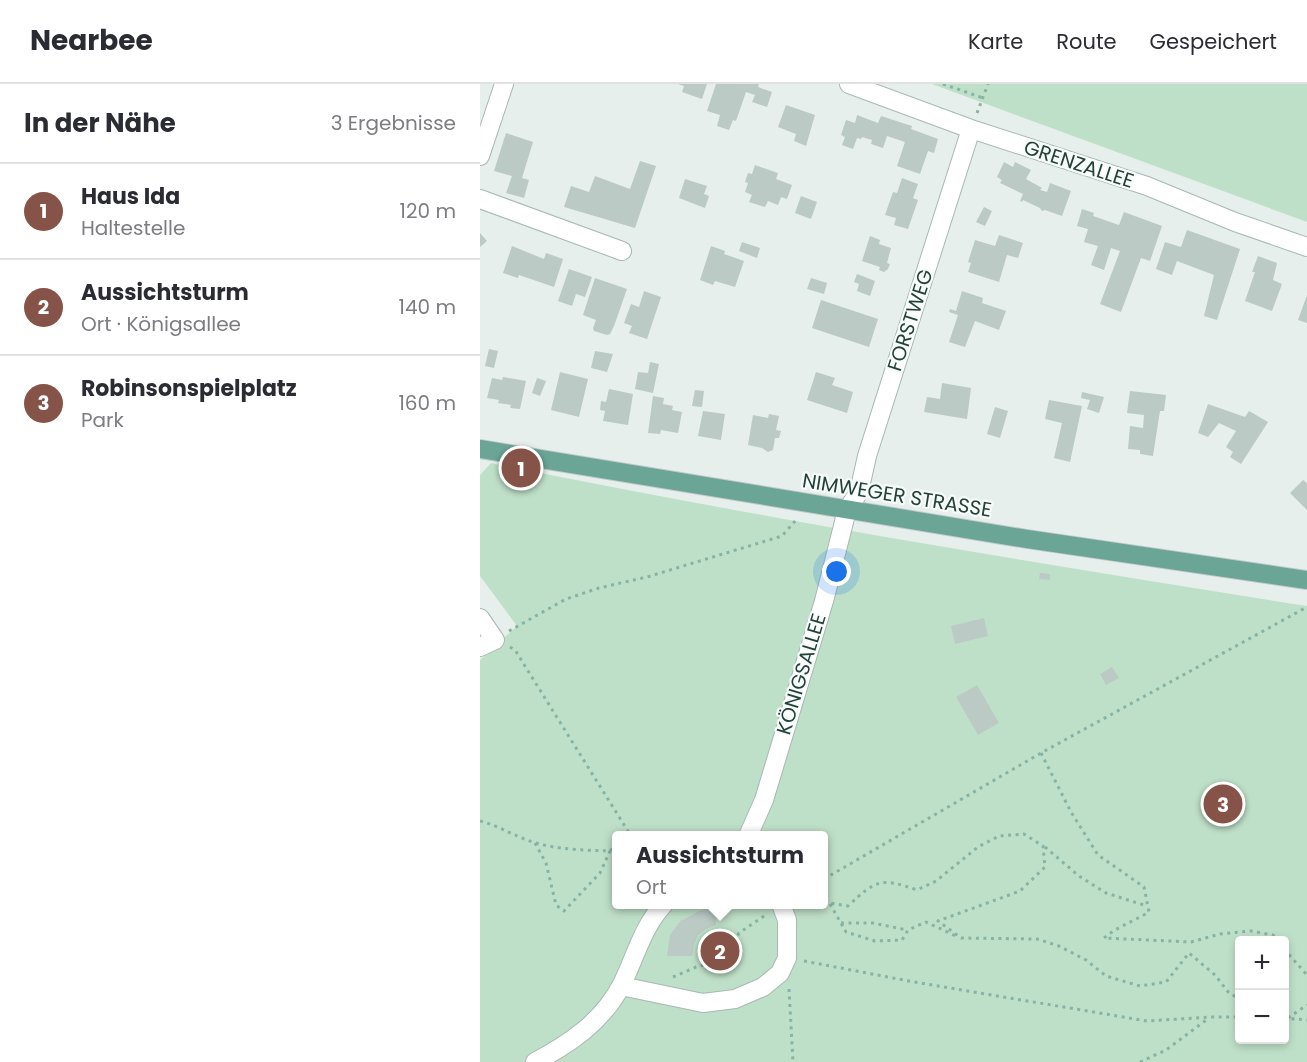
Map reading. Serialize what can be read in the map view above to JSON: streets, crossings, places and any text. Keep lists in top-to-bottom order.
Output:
{
  "streets": {
    "main road": ["NIMWEGER STRASSE"],
    "street": ["GRENZALLEE", "FORSTWEG", "KÖNIGSALLEE"]
  },
  "crossings": [
    ["GRENZALLEE", "FORSTWEG"],
    ["FORSTWEG", "NIMWEGER STRASSE"],
    ["FORSTWEG", "KÖNIGSALLEE"],
    ["NIMWEGER STRASSE", "KÖNIGSALLEE"]
  ],
  "page": {
    "header": "Nearbee",
    "nav": ["Karte", "Route", "Gespeichert"],
    "heading": ["In der Nähe", "3 Ergebnisse"],
    "list": [
      {
        "mark": "1",
        "name": "Haus Ida",
        "note": "Haltestelle",
        "value": "120 m"
      },
      {
        "mark": "2",
        "name": "Aussichtsturm",
        "note": "Ort · Königsallee",
        "value": "140 m"
      },
      {
        "mark": "3",
        "name": "Robinsonspielplatz",
        "note": "Park",
        "value": "160 m"
      }
    ],
    "pins": ["1", "3", "2"],
    "popup": ["Aussichtsturm", "Ort"],
    "map_buttons": ["+", "−"]
  }
}
